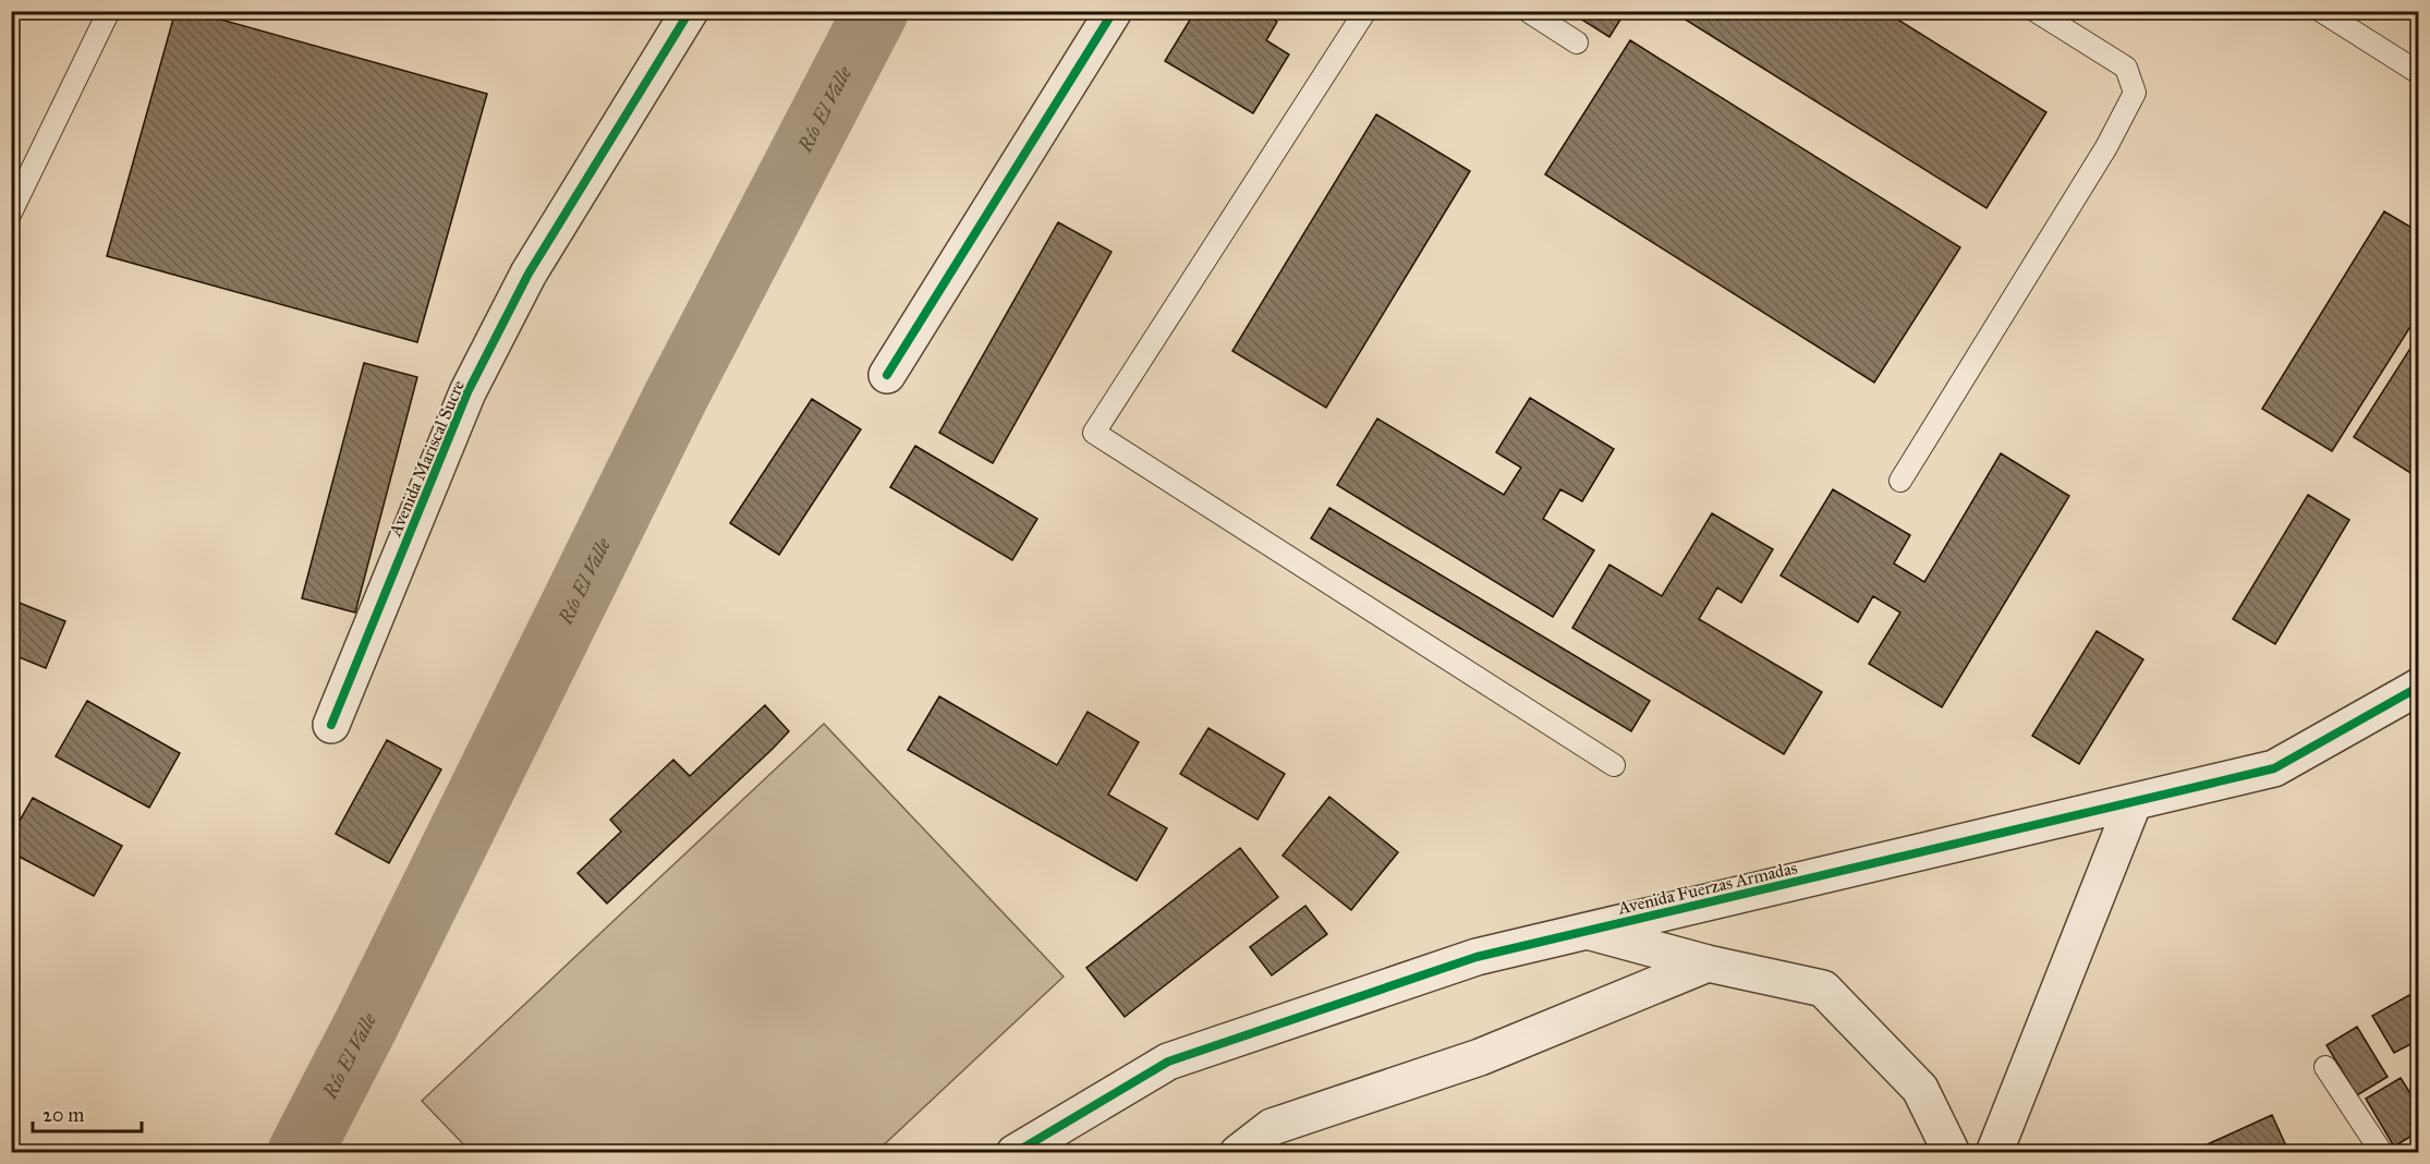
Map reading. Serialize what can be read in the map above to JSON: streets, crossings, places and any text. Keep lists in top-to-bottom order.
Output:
{
  "streets": {
    "street": ["Avenida Mariscal Sucre", "Avenida Fuerzas Armadas"]
  },
  "water": ["Río El Valle"],
  "scale_bar": "20 m"
}
